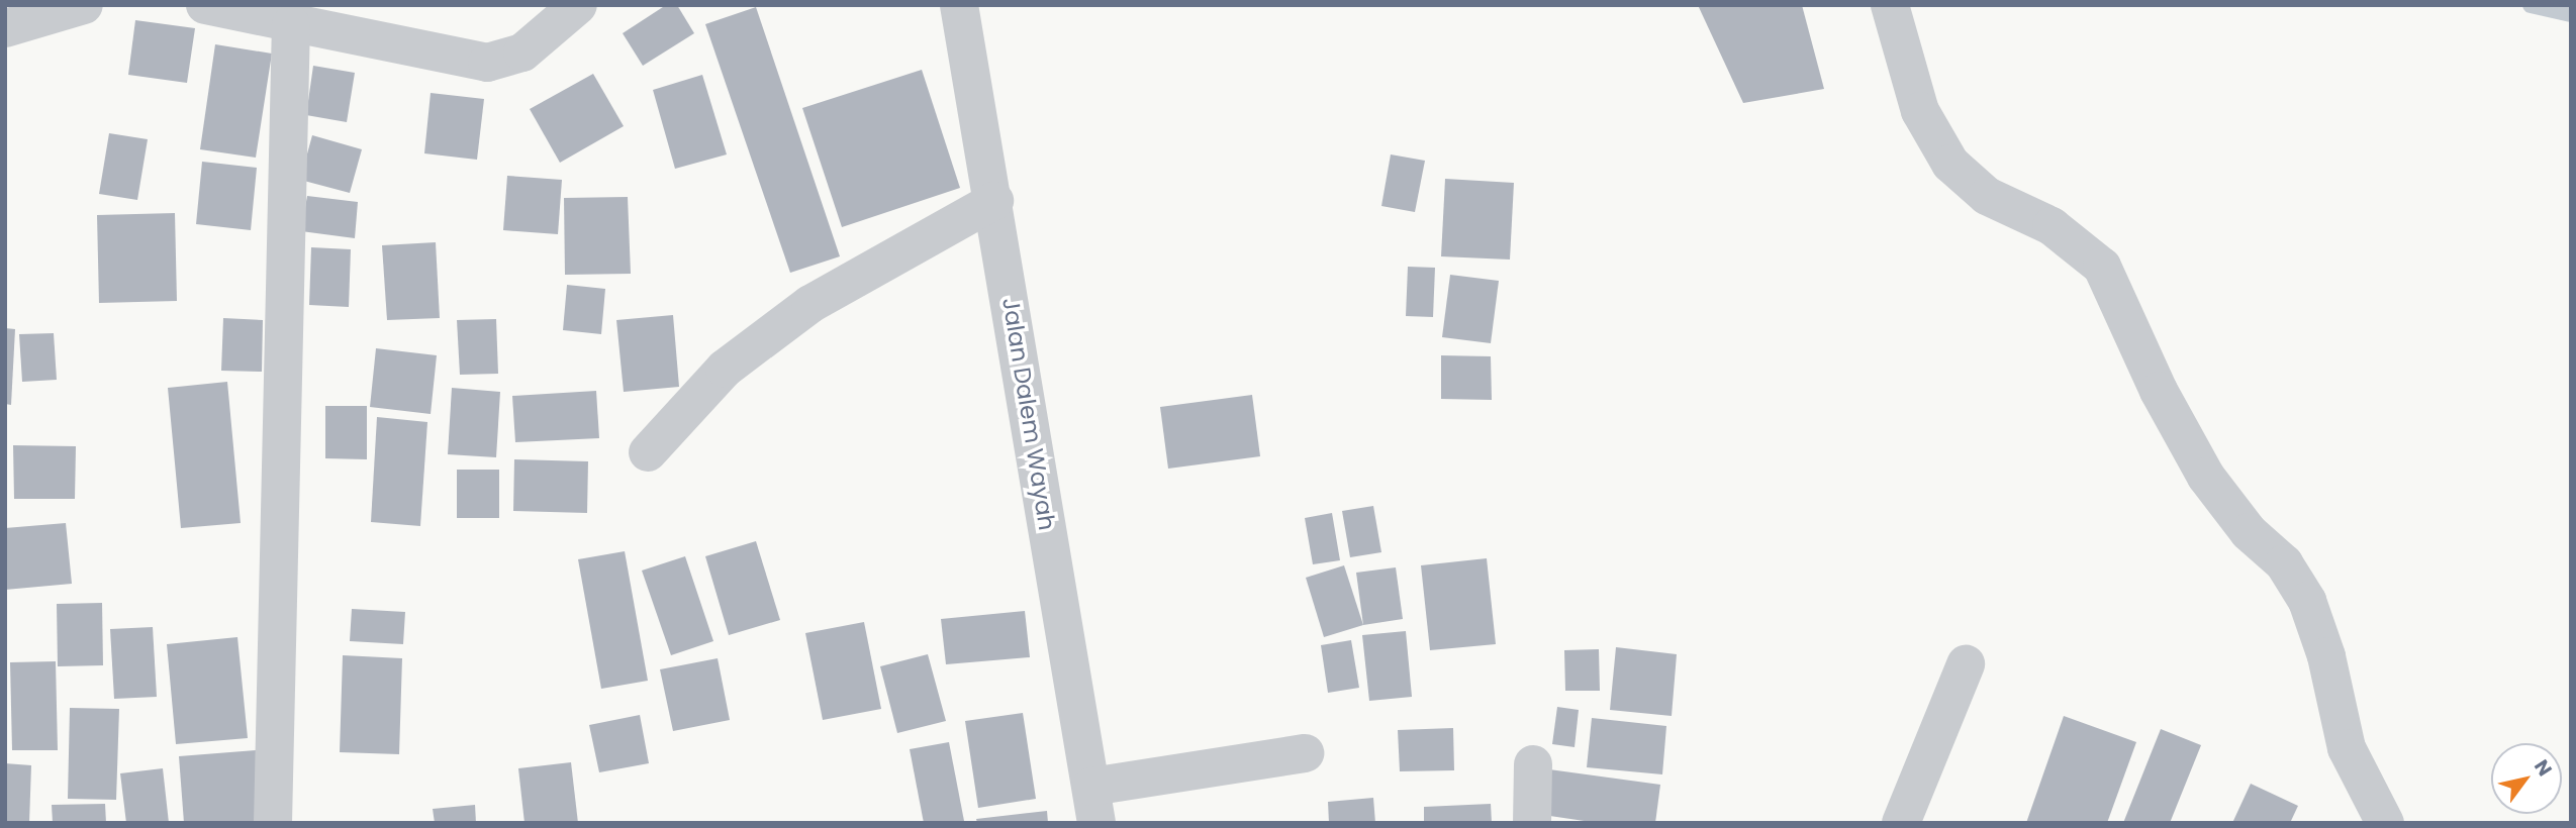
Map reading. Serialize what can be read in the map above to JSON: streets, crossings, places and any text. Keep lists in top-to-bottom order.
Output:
{
  "streets": {
    "street": ["Jalan Dalem Wayah"]
  },
  "north": "top right"
}
